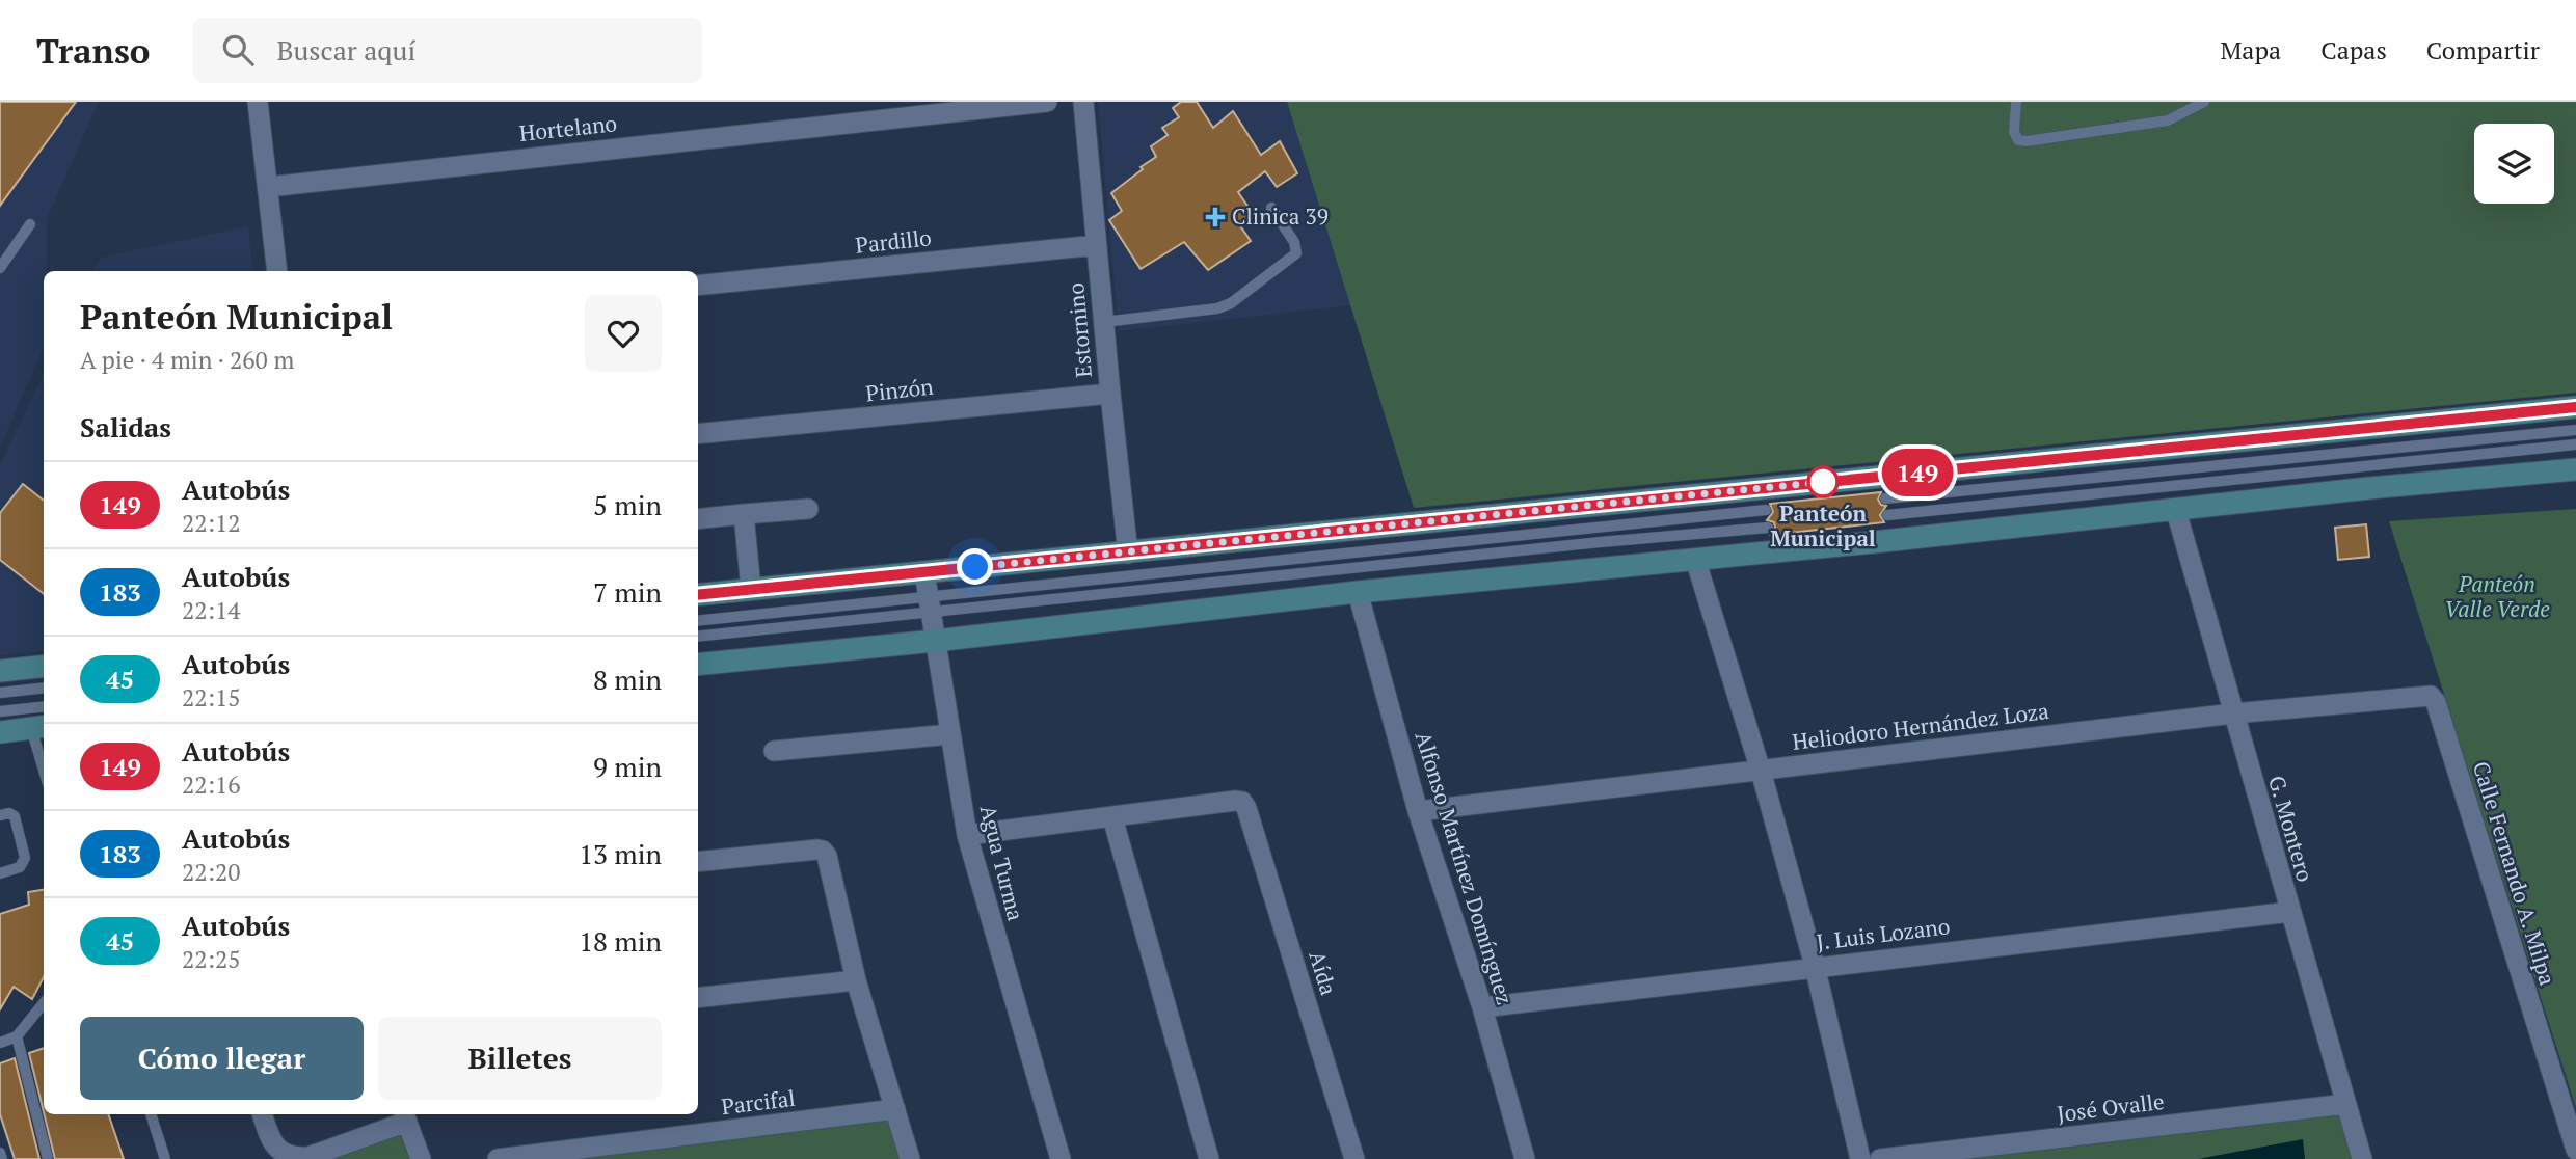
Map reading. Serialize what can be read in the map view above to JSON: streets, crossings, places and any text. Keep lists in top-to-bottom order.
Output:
{
  "streets": {
    "street": [
      "Hortelano",
      "Pardillo",
      "Estornino",
      "Pinzón",
      "Heliodoro Hernández Loza",
      "G. Montero",
      "Agua Turma",
      "Alfonso Martínez Domínguez",
      "Calle Fernando A. Milpa",
      "J. Luis Lozano",
      "Aída",
      "Parcifal",
      "José Ovalle"
    ]
  },
  "crossings": [
    ["Pardillo", "Estornino"],
    ["Estornino", "Pinzón"],
    ["Heliodoro Hernández Loza", "G. Montero"],
    ["Heliodoro Hernández Loza", "Alfonso Martínez Domínguez"],
    ["Heliodoro Hernández Loza", "Calle Fernando A. Milpa"],
    ["G. Montero", "J. Luis Lozano"],
    ["G. Montero", "José Ovalle"],
    ["Alfonso Martínez Domínguez", "J. Luis Lozano"]
  ],
  "parks": ["Panteón Valle Verde"],
  "places": {
    "health": ["Clinica 39"],
    "other": ["Panteón Municipal"]
  },
  "lines": ["bus line 149"],
  "page": {
    "header": "Transo",
    "search": "Buscar aquí",
    "nav": ["Mapa", "Capas", "Compartir"],
    "on_map": "149",
    "heading": [
      ["Panteón Municipal", "A pie · 4 min · 260 m"],
      "Salidas"
    ],
    "list": [
      {
        "mark": "149",
        "name": "Autobús",
        "note": "22:12",
        "value": "5 min"
      },
      {
        "mark": "183",
        "name": "Autobús",
        "note": "22:14",
        "value": "7 min"
      },
      {
        "mark": "45",
        "name": "Autobús",
        "note": "22:15",
        "value": "8 min"
      },
      {
        "mark": "149",
        "name": "Autobús",
        "note": "22:16",
        "value": "9 min"
      },
      {
        "mark": "183",
        "name": "Autobús",
        "note": "22:20",
        "value": "13 min"
      },
      {
        "mark": "45",
        "name": "Autobús",
        "note": "22:25",
        "value": "18 min"
      }
    ],
    "buttons": ["Cómo llegar", "Billetes"]
  }
}
